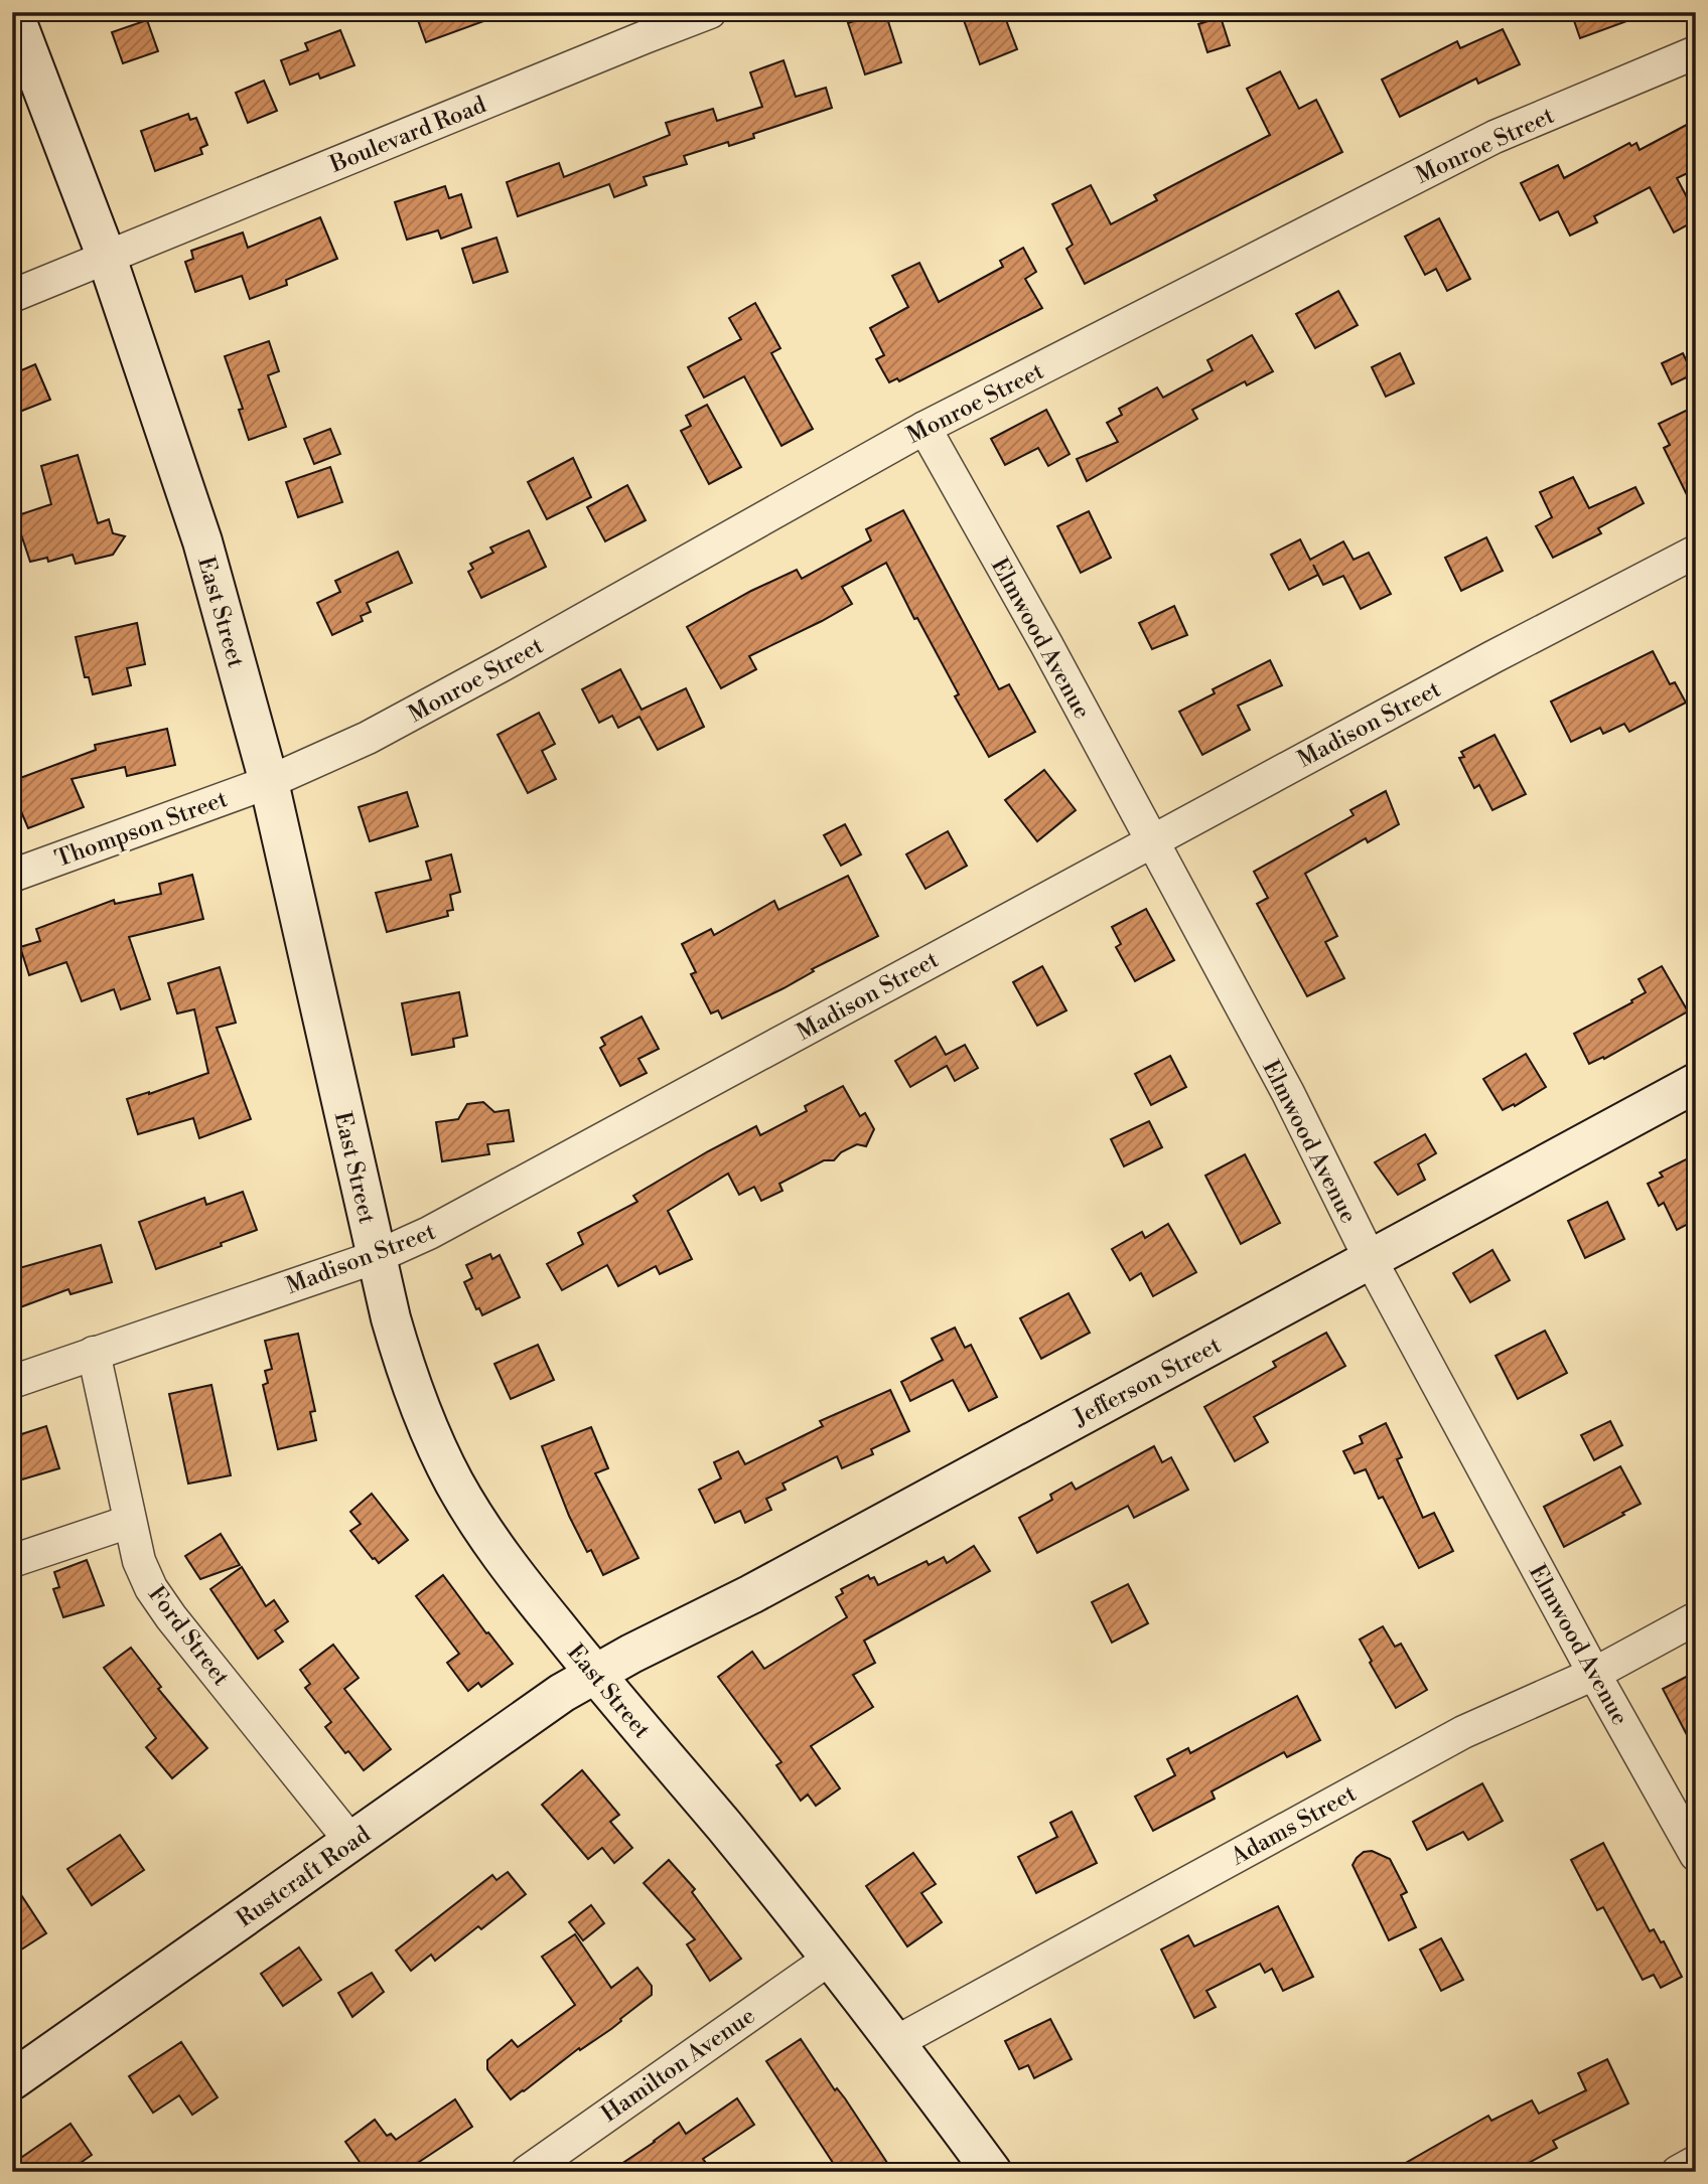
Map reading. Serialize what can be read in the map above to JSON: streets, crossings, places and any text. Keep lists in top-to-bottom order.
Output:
{
  "streets": {
    "main road": ["East Street", "Jefferson Street", "Rustcraft Road"],
    "street": [
      "Boulevard Road",
      "Monroe Street",
      "Elmwood Avenue",
      "Madison Street",
      "Thompson Street",
      "Ford Street",
      "Adams Street",
      "Hamilton Avenue"
    ]
  },
  "crossings": [
    ["Boulevard Road", "East Street"],
    ["Monroe Street", "East Street"],
    ["Monroe Street", "Elmwood Avenue"],
    ["Monroe Street", "Thompson Street"],
    ["East Street", "Madison Street"],
    ["East Street", "Thompson Street"],
    ["East Street", "Jefferson Street"],
    ["East Street", "Adams Street"],
    ["East Street", "Rustcraft Road"],
    ["East Street", "Hamilton Avenue"],
    ["Elmwood Avenue", "Madison Street"],
    ["Elmwood Avenue", "Jefferson Street"],
    ["Elmwood Avenue", "Adams Street"],
    ["Madison Street", "Ford Street"],
    ["Jefferson Street", "Rustcraft Road"],
    ["Ford Street", "Rustcraft Road"]
  ]
}
